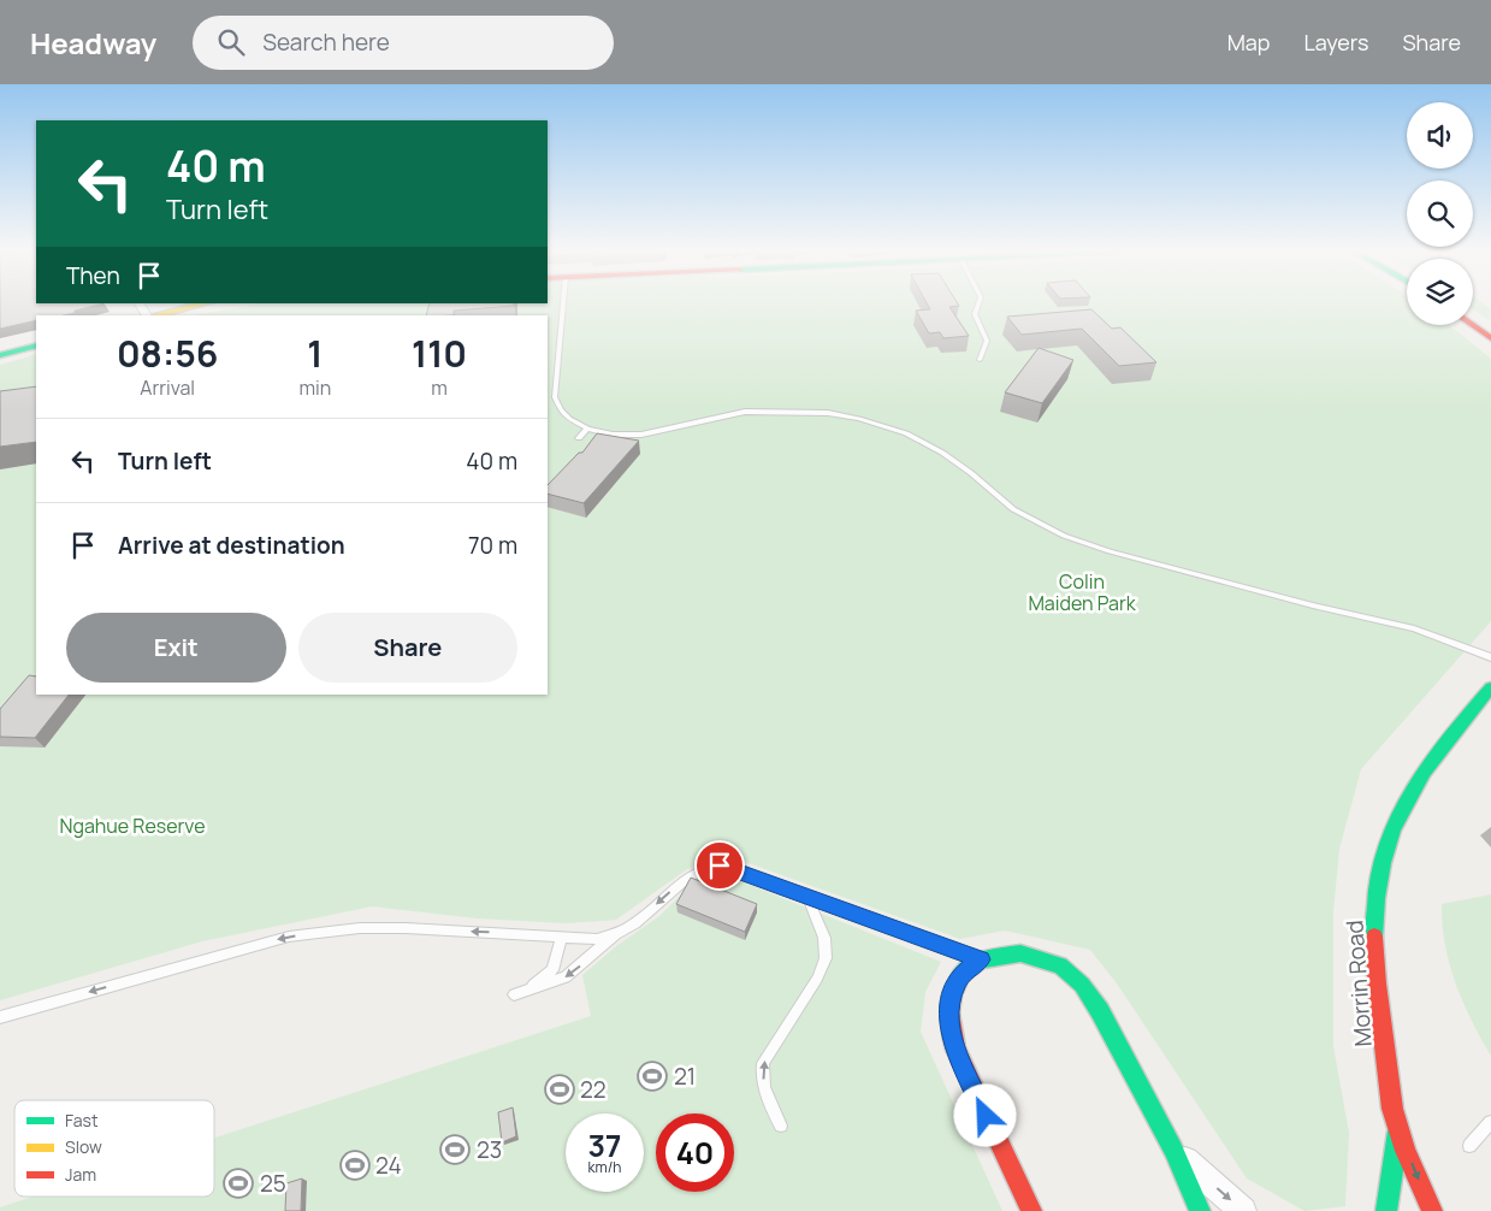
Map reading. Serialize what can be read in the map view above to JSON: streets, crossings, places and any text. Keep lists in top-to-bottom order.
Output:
{
  "streets": {
    "main road": ["Morrin Road"]
  },
  "parks": ["Colin Maiden Park", "Ngahue Reserve"],
  "places": {
    "sports": [
      "21",
      "22",
      "23",
      "24",
      "25"
    ]
  },
  "legend": ["Fast", "Slow", "Jam"],
  "page": {
    "header": "Headway",
    "search": "Search here",
    "nav": ["Map", "Layers", "Share"],
    "turn": ["40 m", "Turn left"],
    "then": "Then",
    "eta": [
      "08:56",
      "Arrival",
      "1",
      "min",
      "110",
      "m"
    ],
    "list": [
      {
        "name": "Turn left",
        "value": "40 m"
      },
      {
        "name": "Arrive at destination",
        "value": "70 m"
      }
    ],
    "buttons": ["Exit", "Share"],
    "speed": "37 km/h",
    "limit": "40"
  }
}
